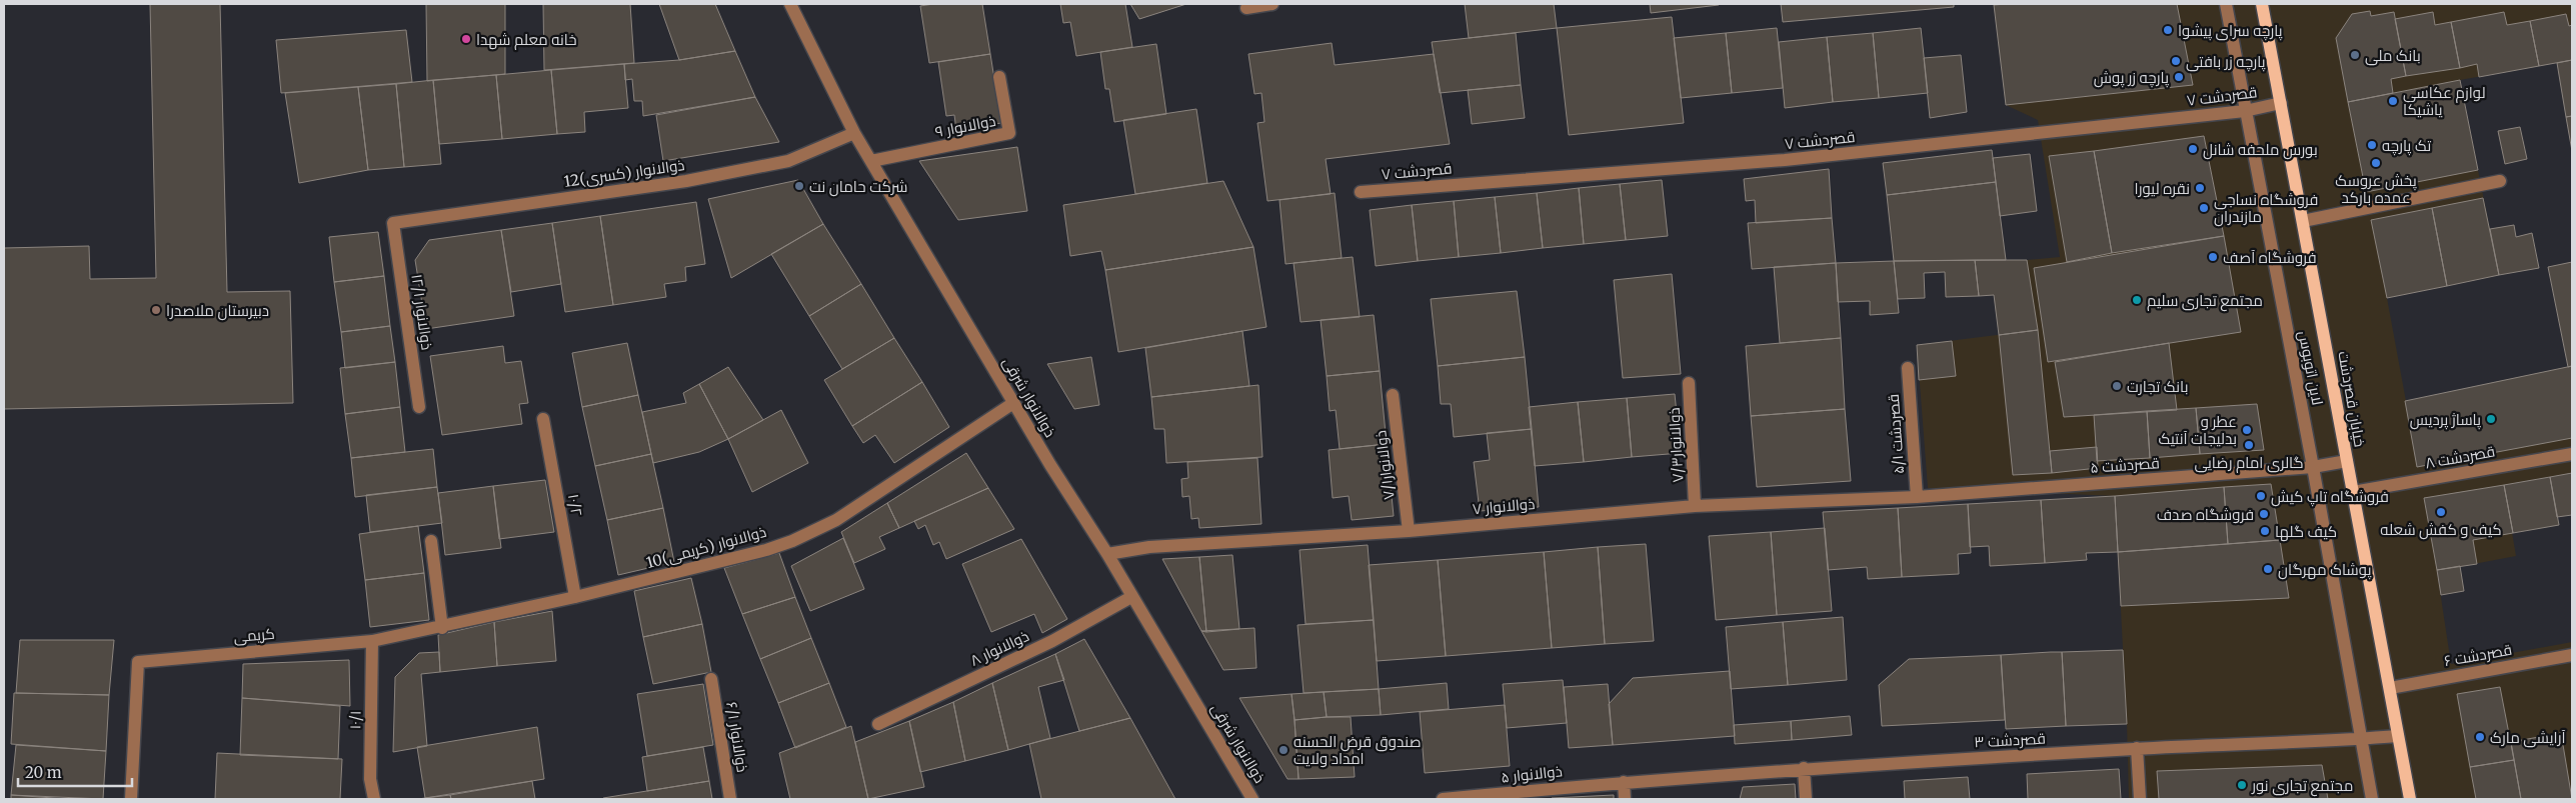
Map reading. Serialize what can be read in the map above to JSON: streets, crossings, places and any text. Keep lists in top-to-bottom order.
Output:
{
  "streets": {
    "main road": ["خیابان قصردشت"],
    "street": [
      "قصردشت ۷",
      "ذوالانوار ۹",
      "12ذوالانوار (کسری)",
      "ذوالانوار ۱۲/۱",
      "لاین اتوبوس",
      "ذوالانوار شرقی",
      "قصردشت ۵/۱",
      "ذوالانوار۷/۳",
      "قصردشت ۸",
      "ذوالانوار۷/۱",
      "قصردشت ۵",
      "۱۰/۲",
      "ذوالانوار ۷",
      "10ذوالانوار (کریمی)",
      "کریمی",
      "ذوالانوار ۸",
      "قصردشت ۶",
      "۱۰/۱",
      "ذوالانوار ۶/۱",
      "قصردشت ۳",
      "ذوالانوار ۵"
    ]
  },
  "crossings": [
    ["قصردشت ۷", "لاین اتوبوس"],
    ["قصردشت ۷", "خیابان قصردشت"],
    ["ذوالانوار ۹", "ذوالانوار شرقی"],
    ["12ذوالانوار (کسری)", "ذوالانوار ۱۲/۱"],
    ["12ذوالانوار (کسری)", "ذوالانوار شرقی"],
    ["لاین اتوبوس", "قصردشت ۵"],
    ["لاین اتوبوس", "قصردشت ۳"],
    ["ذوالانوار شرقی", "ذوالانوار ۷"],
    ["ذوالانوار شرقی", "10ذوالانوار (کریمی)"],
    ["ذوالانوار شرقی", "ذوالانوار ۸"],
    ["خیابان قصردشت", "قصردشت ۸"],
    ["خیابان قصردشت", "قصردشت ۵"],
    ["خیابان قصردشت", "قصردشت ۶"],
    ["خیابان قصردشت", "قصردشت ۳"],
    ["قصردشت ۵/۱", "قصردشت ۵"],
    ["قصردشت ۵/۱", "ذوالانوار ۷"],
    ["ذوالانوار۷/۳", "ذوالانوار ۷"],
    ["ذوالانوار۷/۱", "ذوالانوار ۷"],
    ["قصردشت ۵", "ذوالانوار ۷"],
    ["۱۰/۲", "10ذوالانوار (کریمی)"],
    ["10ذوالانوار (کریمی)", "کریمی"],
    ["10ذوالانوار (کریمی)", "۱۰/۱"],
    ["کریمی", "۱۰/۱"],
    ["قصردشت ۳", "ذوالانوار ۵"]
  ],
  "places": [
    "پارچه سرای پیشوا",
    "خانه معلم شهدا",
    "بانک ملی",
    "پارچه زر بافتی",
    "پارچه زر پوش",
    "لوازم عکاسی یاشیکا",
    "تک پارچه",
    "بورس ملحفه شانل",
    "پخش عروسک عمده بارکد",
    "شرکت حامان نت",
    "نقره لیورا",
    "فروشگاه نساجی مازندران",
    "فروشگاه آصف",
    "مجتمع تجاری سلیم",
    "دبیرستان ملاصدرا",
    "بانک تجارت",
    "پاساژ پردیس",
    "عطر و بدلیجات آنتیک",
    "گالری امام رضایی",
    "فروشگاه تاپ کیش",
    "کیف و کفش شعله",
    "فروشگاه صدف",
    "کیف گلها",
    "پوشاک مهرگان",
    "آرایشی مارک",
    "صندوق قرض الحسنه امداد ولایت",
    "مجتمع تجاری نور"
  ],
  "scale_bar": "20 m"
}
